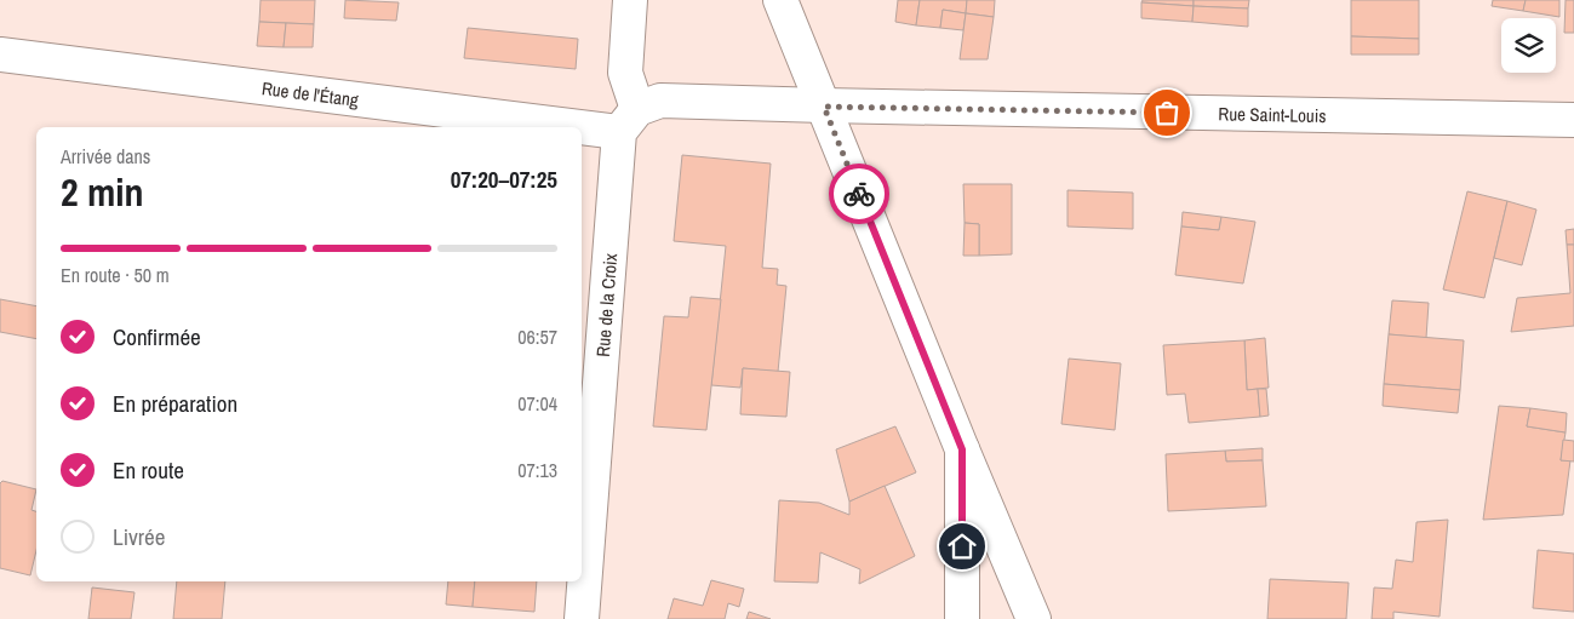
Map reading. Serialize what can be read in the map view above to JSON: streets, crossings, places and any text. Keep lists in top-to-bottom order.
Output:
{
  "streets": {
    "street": ["Rue de l'Étang", "Rue Saint-Louis", "Rue de la Croix"]
  },
  "crossings": [
    ["Rue de l'Étang", "Rue Saint-Louis"],
    ["Rue de l'Étang", "Rue de la Croix"],
    ["Rue Saint-Louis", "Rue de la Croix"]
  ],
  "page": {
    "heading": ["2 min", "Arrivée dans", "07:20–07:25"],
    "bar": "En route · 50 m",
    "list": [
      ["Confirmée", "06:57"],
      ["En préparation", "07:04"],
      ["En route", "07:13"],
      "Livrée"
    ]
  }
}
